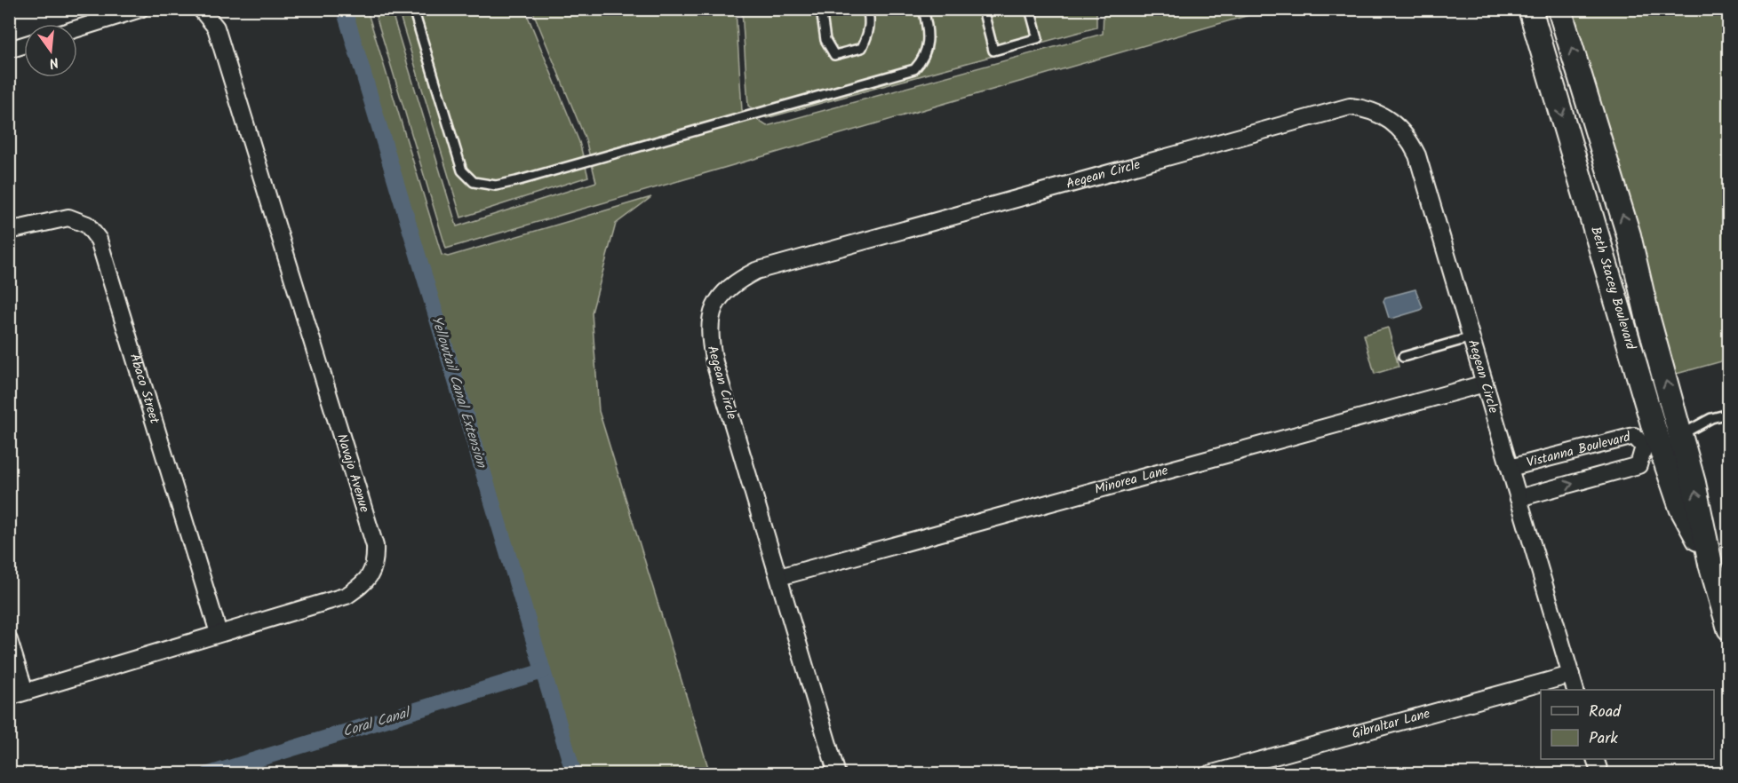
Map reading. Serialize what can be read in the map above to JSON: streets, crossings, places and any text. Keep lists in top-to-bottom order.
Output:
{
  "streets": {
    "street": [
      "Aegean Circle",
      "Beth Stacey Boulevard",
      "Abaco Street",
      "Vistanna Boulevard",
      "Navajo Avenue",
      "Minorea Lane",
      "Gibraltar Lane"
    ]
  },
  "crossings": [
    ["Aegean Circle", "Vistanna Boulevard"],
    ["Aegean Circle", "Minorea Lane"],
    ["Aegean Circle", "Gibraltar Lane"],
    ["Beth Stacey Boulevard", "Vistanna Boulevard"],
    ["Abaco Street", "Navajo Avenue"]
  ],
  "water": ["Yellowtail Canal Extension", "Coral Canal"],
  "legend": ["Road", "Park"],
  "north": "bottom"
}
